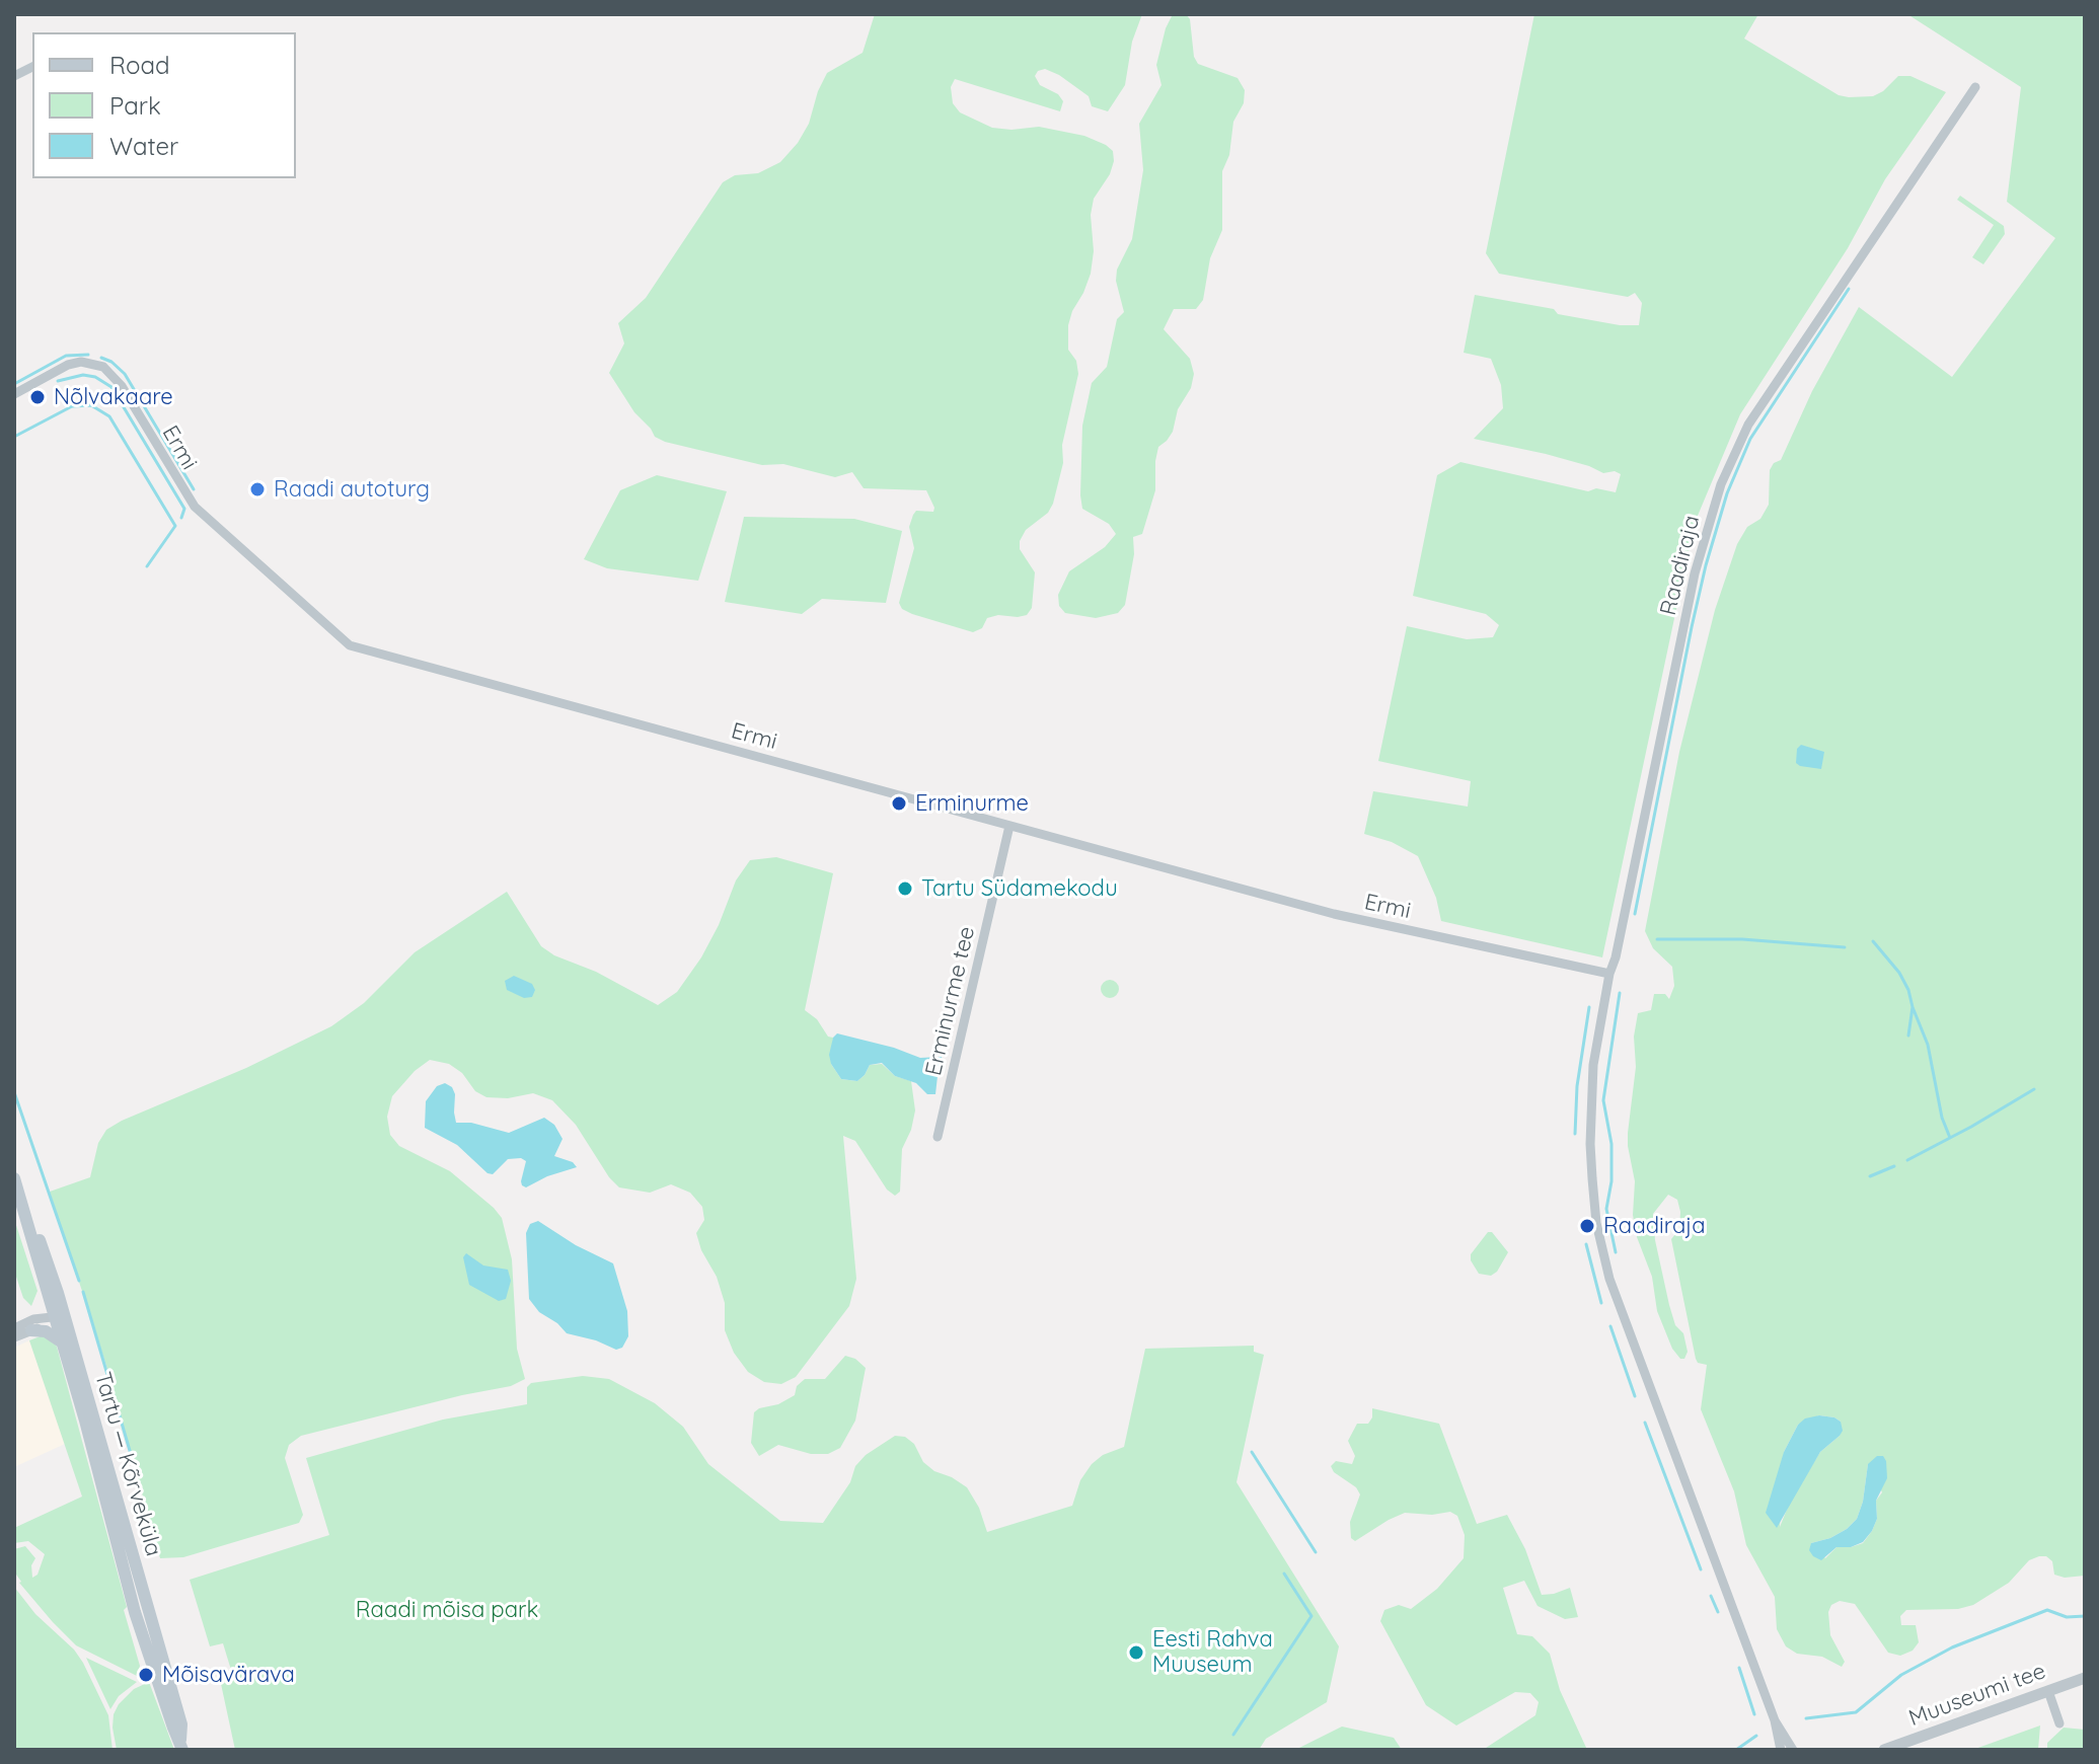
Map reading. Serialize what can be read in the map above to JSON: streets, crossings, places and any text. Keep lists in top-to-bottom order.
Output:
{
  "streets": {
    "main road": ["Tartu — Kõrveküla"],
    "street": [
      "Ermi",
      "Raadiraja",
      "Erminurme tee",
      "Muuseumi tee"
    ]
  },
  "crossings": [
    ["Ermi", "Raadiraja"],
    ["Ermi", "Erminurme tee"]
  ],
  "parks": ["Raadi mõisa park"],
  "places": [
    "Nõlvakaare",
    "Raadi autoturg",
    "Erminurme",
    "Tartu Südamekodu",
    "Raadiraja",
    "Eesti Rahva Muuseum",
    "Mõisavärava"
  ],
  "legend": ["Road", "Park", "Water"]
}
